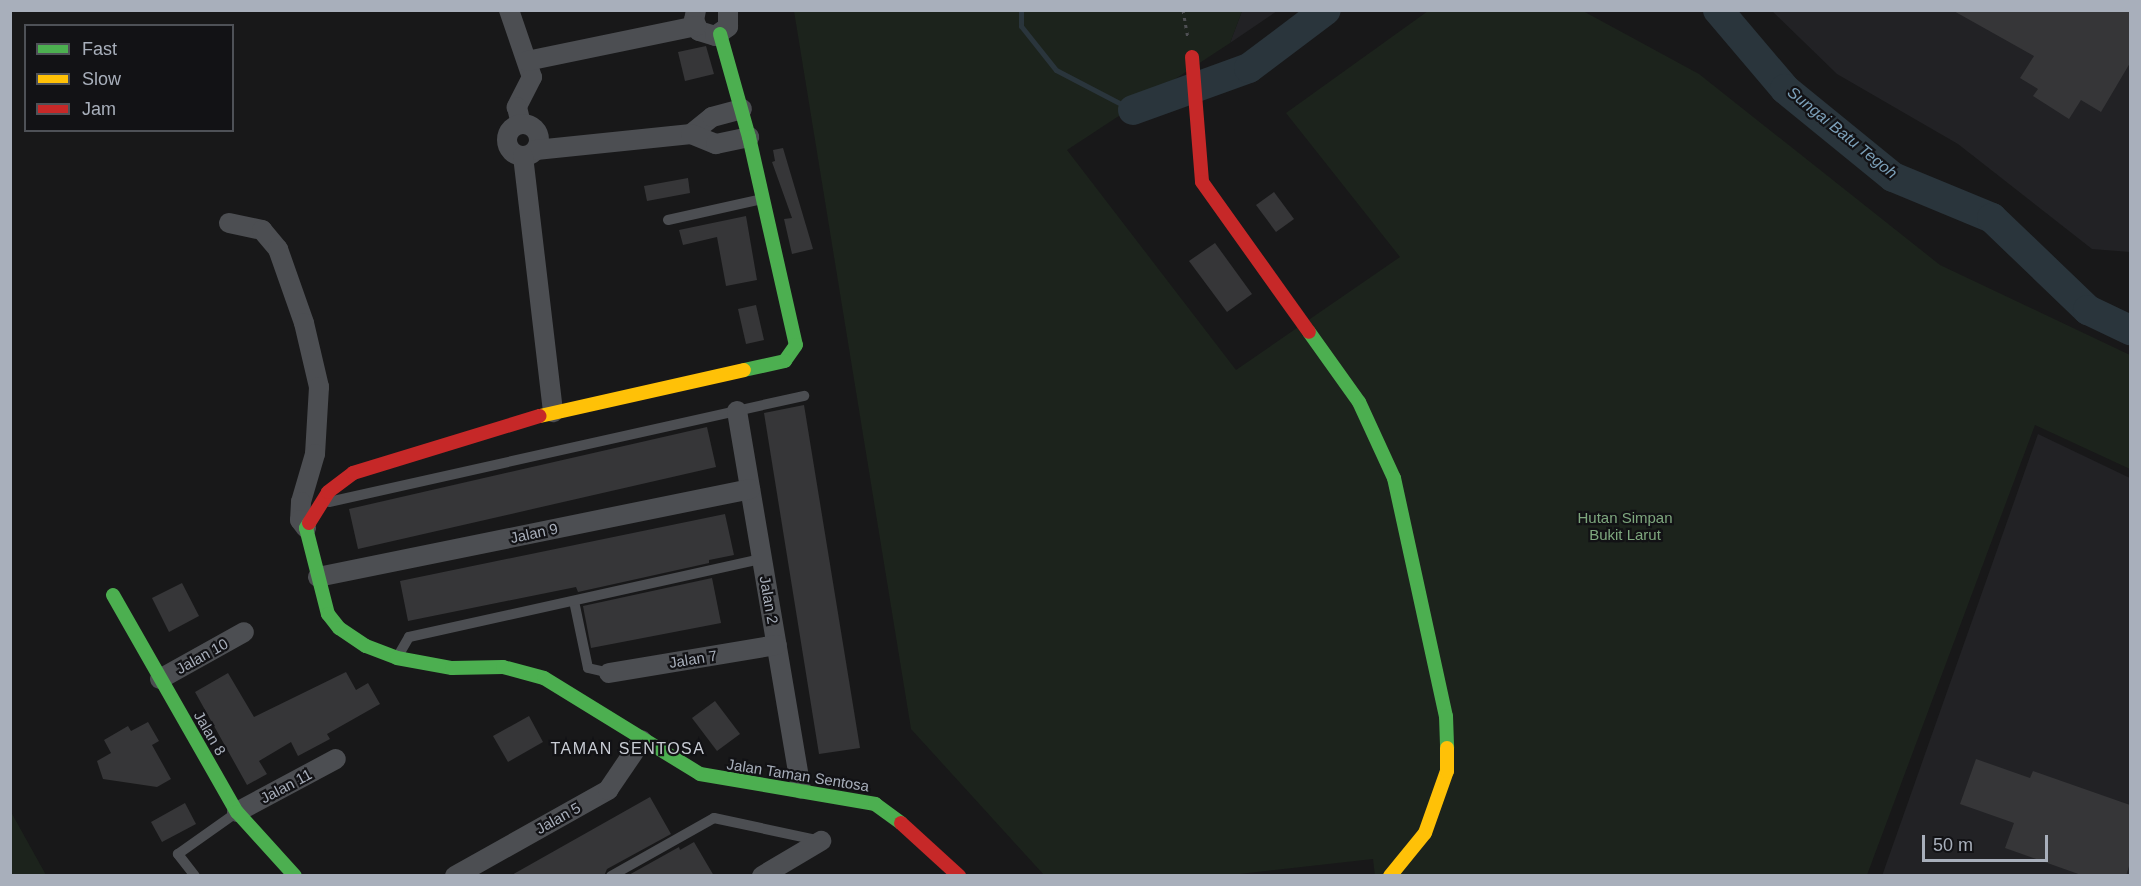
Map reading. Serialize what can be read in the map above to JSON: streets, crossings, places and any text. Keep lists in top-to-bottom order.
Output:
{
  "streets": {
    "street": [
      "Jalan 9",
      "Jalan 2",
      "Jalan 10",
      "Jalan 7",
      "Jalan 8",
      "Jalan Taman Sentosa",
      "Jalan 11",
      "Jalan 5"
    ]
  },
  "crossings": [
    ["Jalan 9", "Jalan 2"],
    ["Jalan 9", "Jalan Taman Sentosa"],
    ["Jalan 2", "Jalan 7"],
    ["Jalan 2", "Jalan Taman Sentosa"],
    ["Jalan 10", "Jalan 8"],
    ["Jalan 8", "Jalan 11"],
    ["Jalan Taman Sentosa", "Jalan 5"]
  ],
  "districts": ["TAMAN SENTOSA"],
  "water": ["Sungai Batu Tegoh"],
  "parks": ["Hutan Simpan Bukit Larut"],
  "legend": ["Fast", "Slow", "Jam"],
  "scale_bar": "50 m"
}
